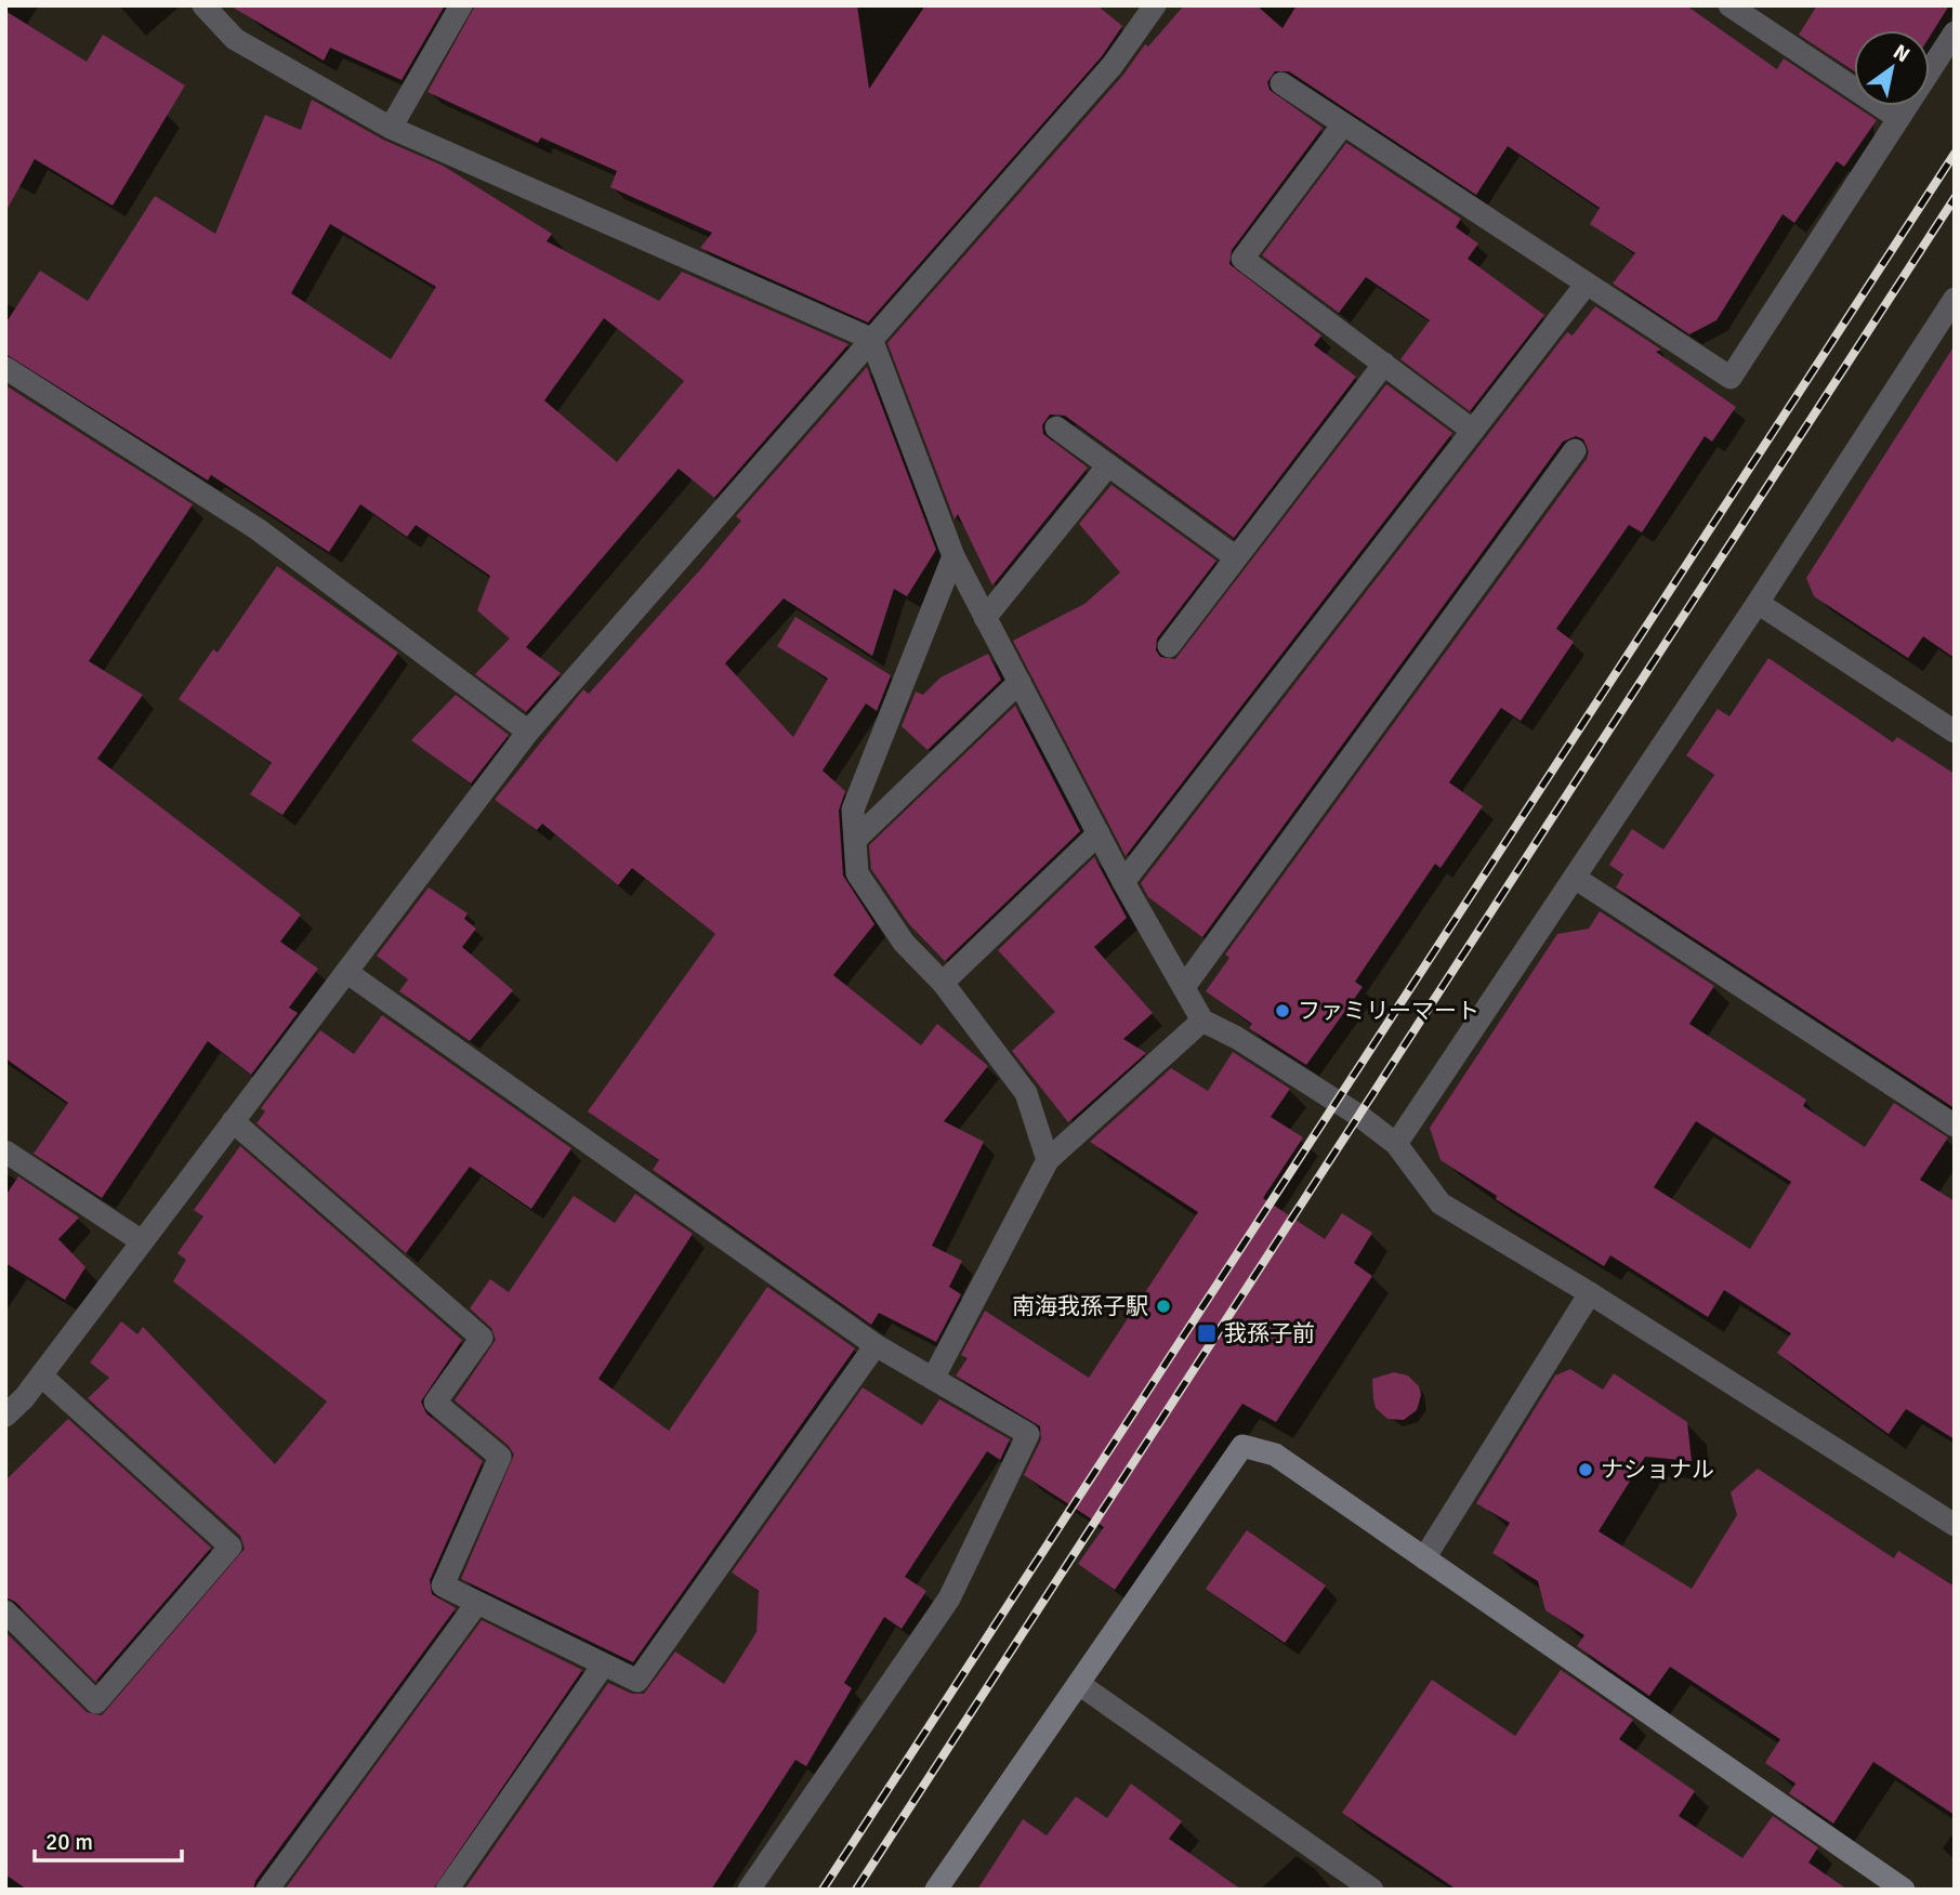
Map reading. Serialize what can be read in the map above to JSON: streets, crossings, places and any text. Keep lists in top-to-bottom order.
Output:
{
  "places": {
    "other": ["ファミリーマート", "南海我孫子駅", "ナショナル"],
    "transit": ["我孫子前"]
  },
  "scale_bar": "20 m",
  "north": "top right"
}
